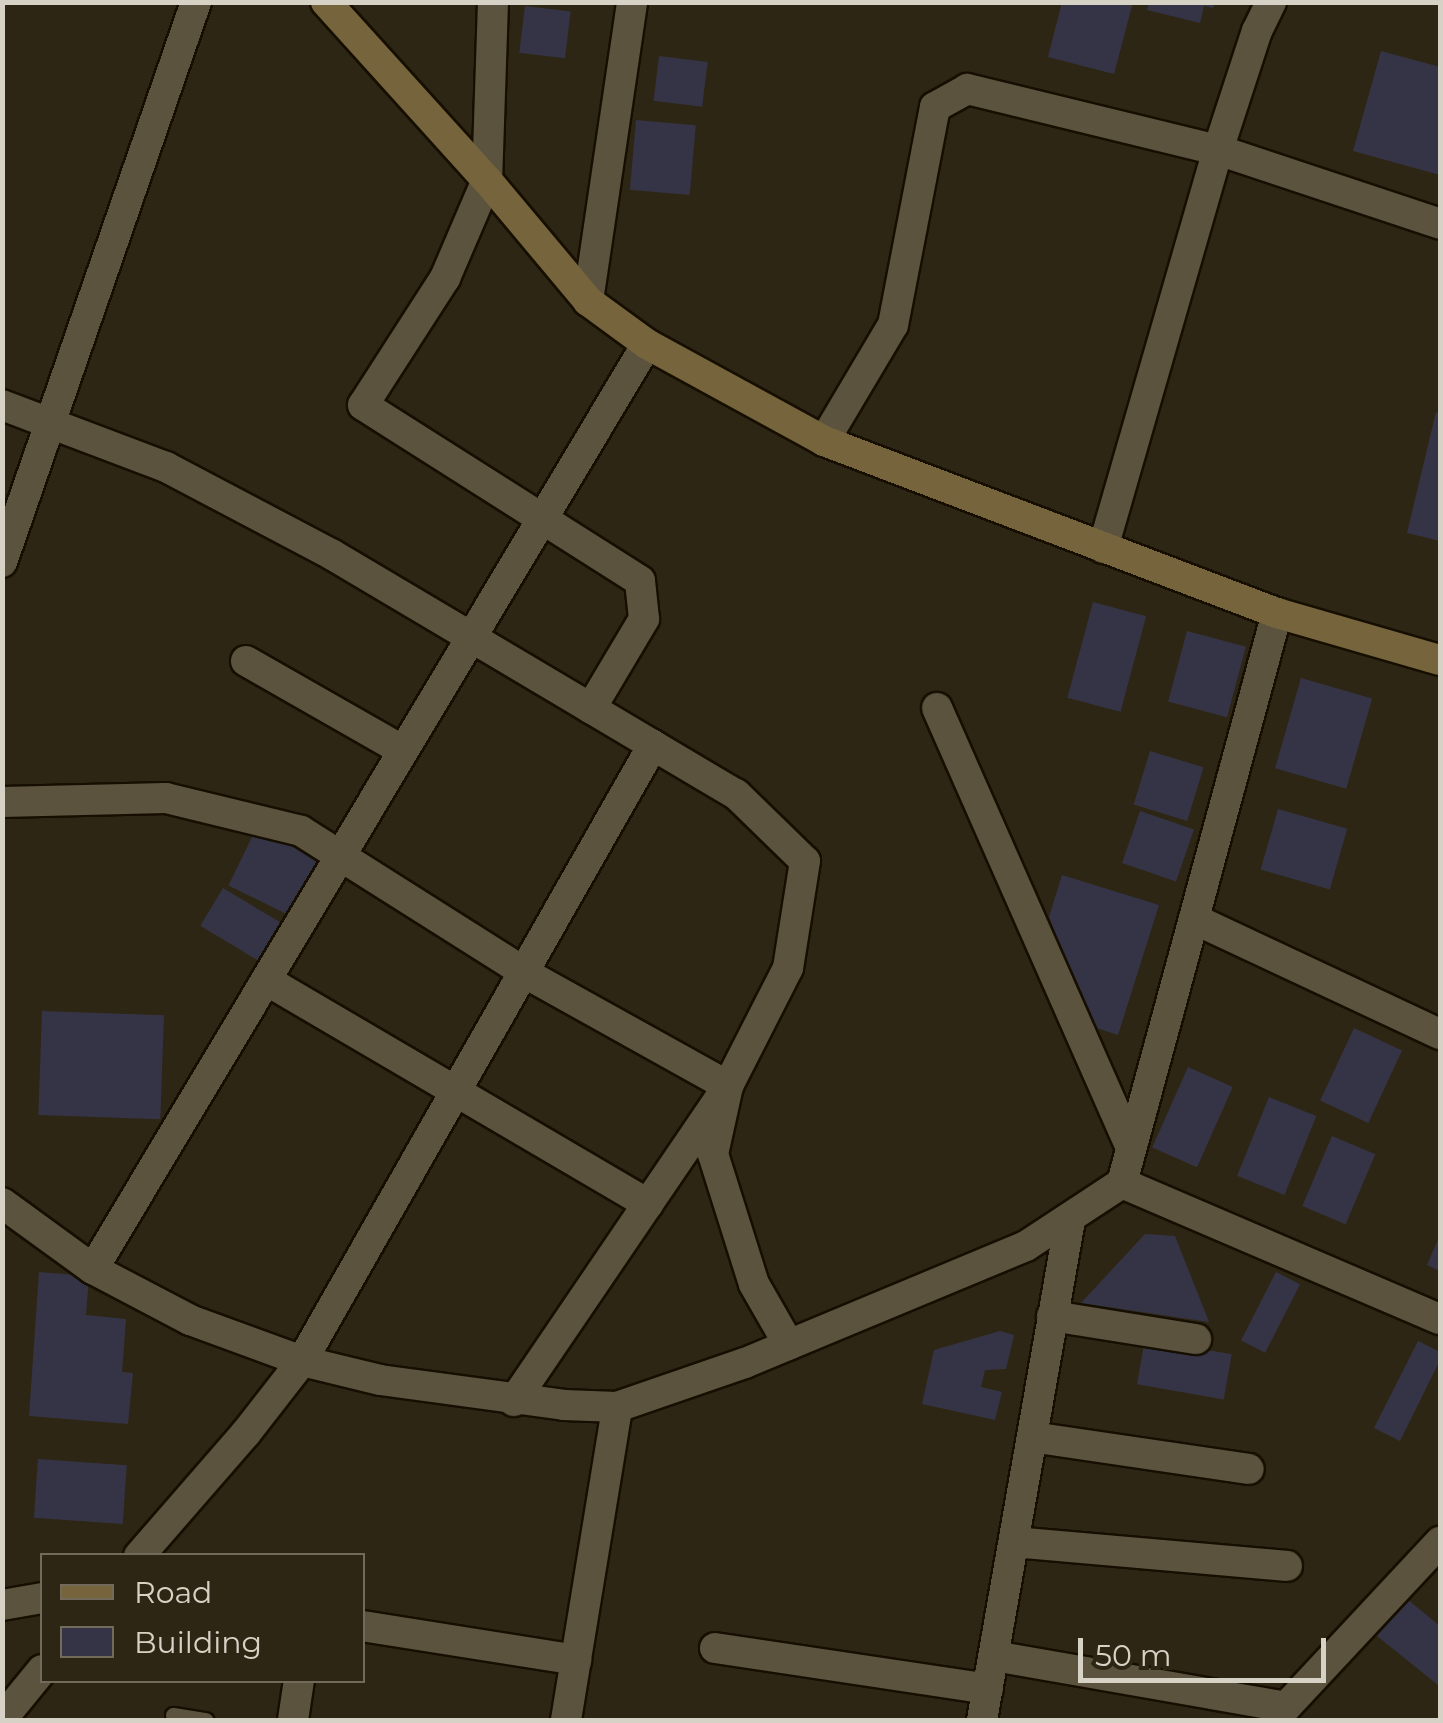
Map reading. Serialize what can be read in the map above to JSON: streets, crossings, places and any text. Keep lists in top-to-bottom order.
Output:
{
  "legend": ["Road", "Building"],
  "scale_bar": "50 m"
}
